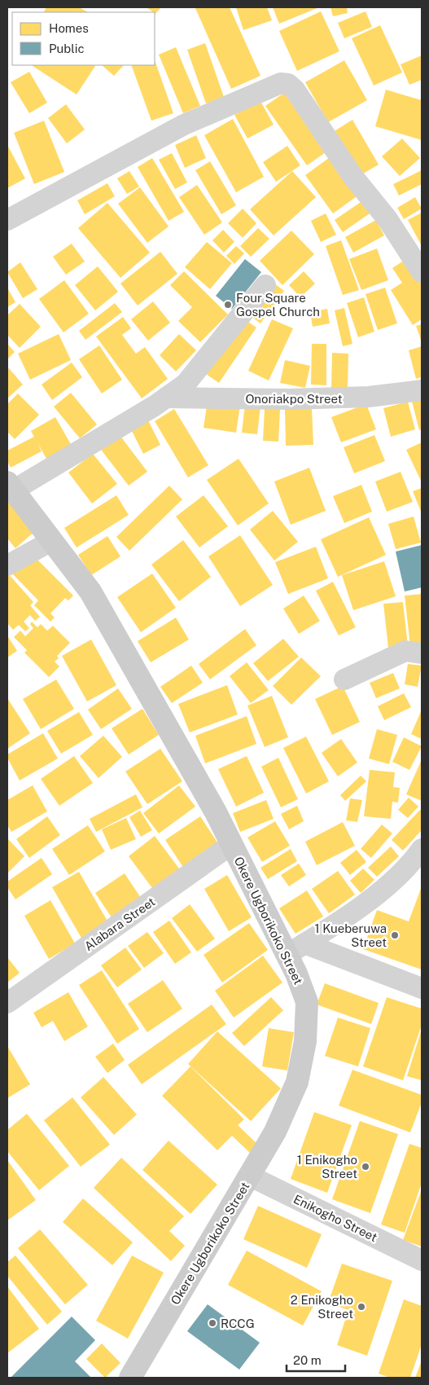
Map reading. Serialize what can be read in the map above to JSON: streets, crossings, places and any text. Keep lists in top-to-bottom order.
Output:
{
  "streets": {
    "street": [
      "Onoriakpo Street",
      "Okere Ugborikoko Street",
      "Alabara Street",
      "Enikogho Street"
    ]
  },
  "crossings": [
    ["Okere Ugborikoko Street", "Alabara Street"],
    ["Okere Ugborikoko Street", "Enikogho Street"]
  ],
  "places": [
    "Four Square Gospel Church",
    "1 Kueberuwa Street",
    "1 Enikogho Street",
    "2 Enikogho Street",
    "RCCG"
  ],
  "legend": ["Homes", "Public"],
  "scale_bar": "20 m"
}
